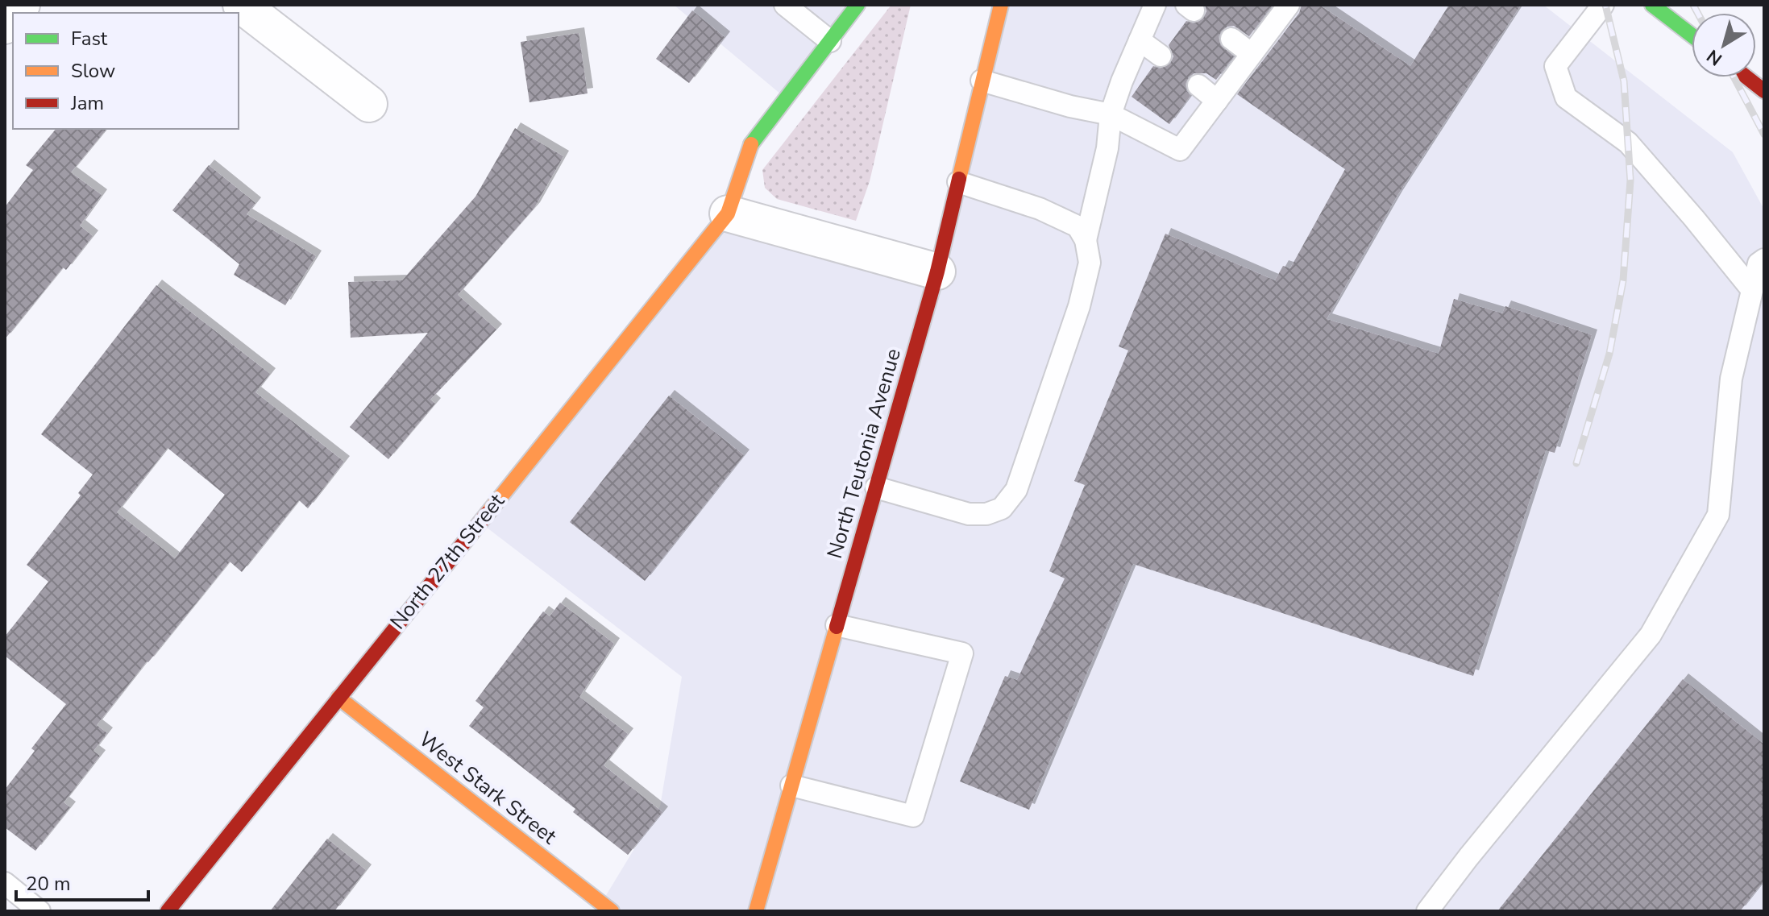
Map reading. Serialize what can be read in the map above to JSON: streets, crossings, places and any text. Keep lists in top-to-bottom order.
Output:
{
  "streets": {
    "street": ["North Teutonia Avenue", "North 27th Street", "West Stark Street"]
  },
  "crossings": [
    ["North 27th Street", "West Stark Street"]
  ],
  "legend": ["Fast", "Slow", "Jam"],
  "scale_bar": "20 m",
  "north": "bottom left"
}
